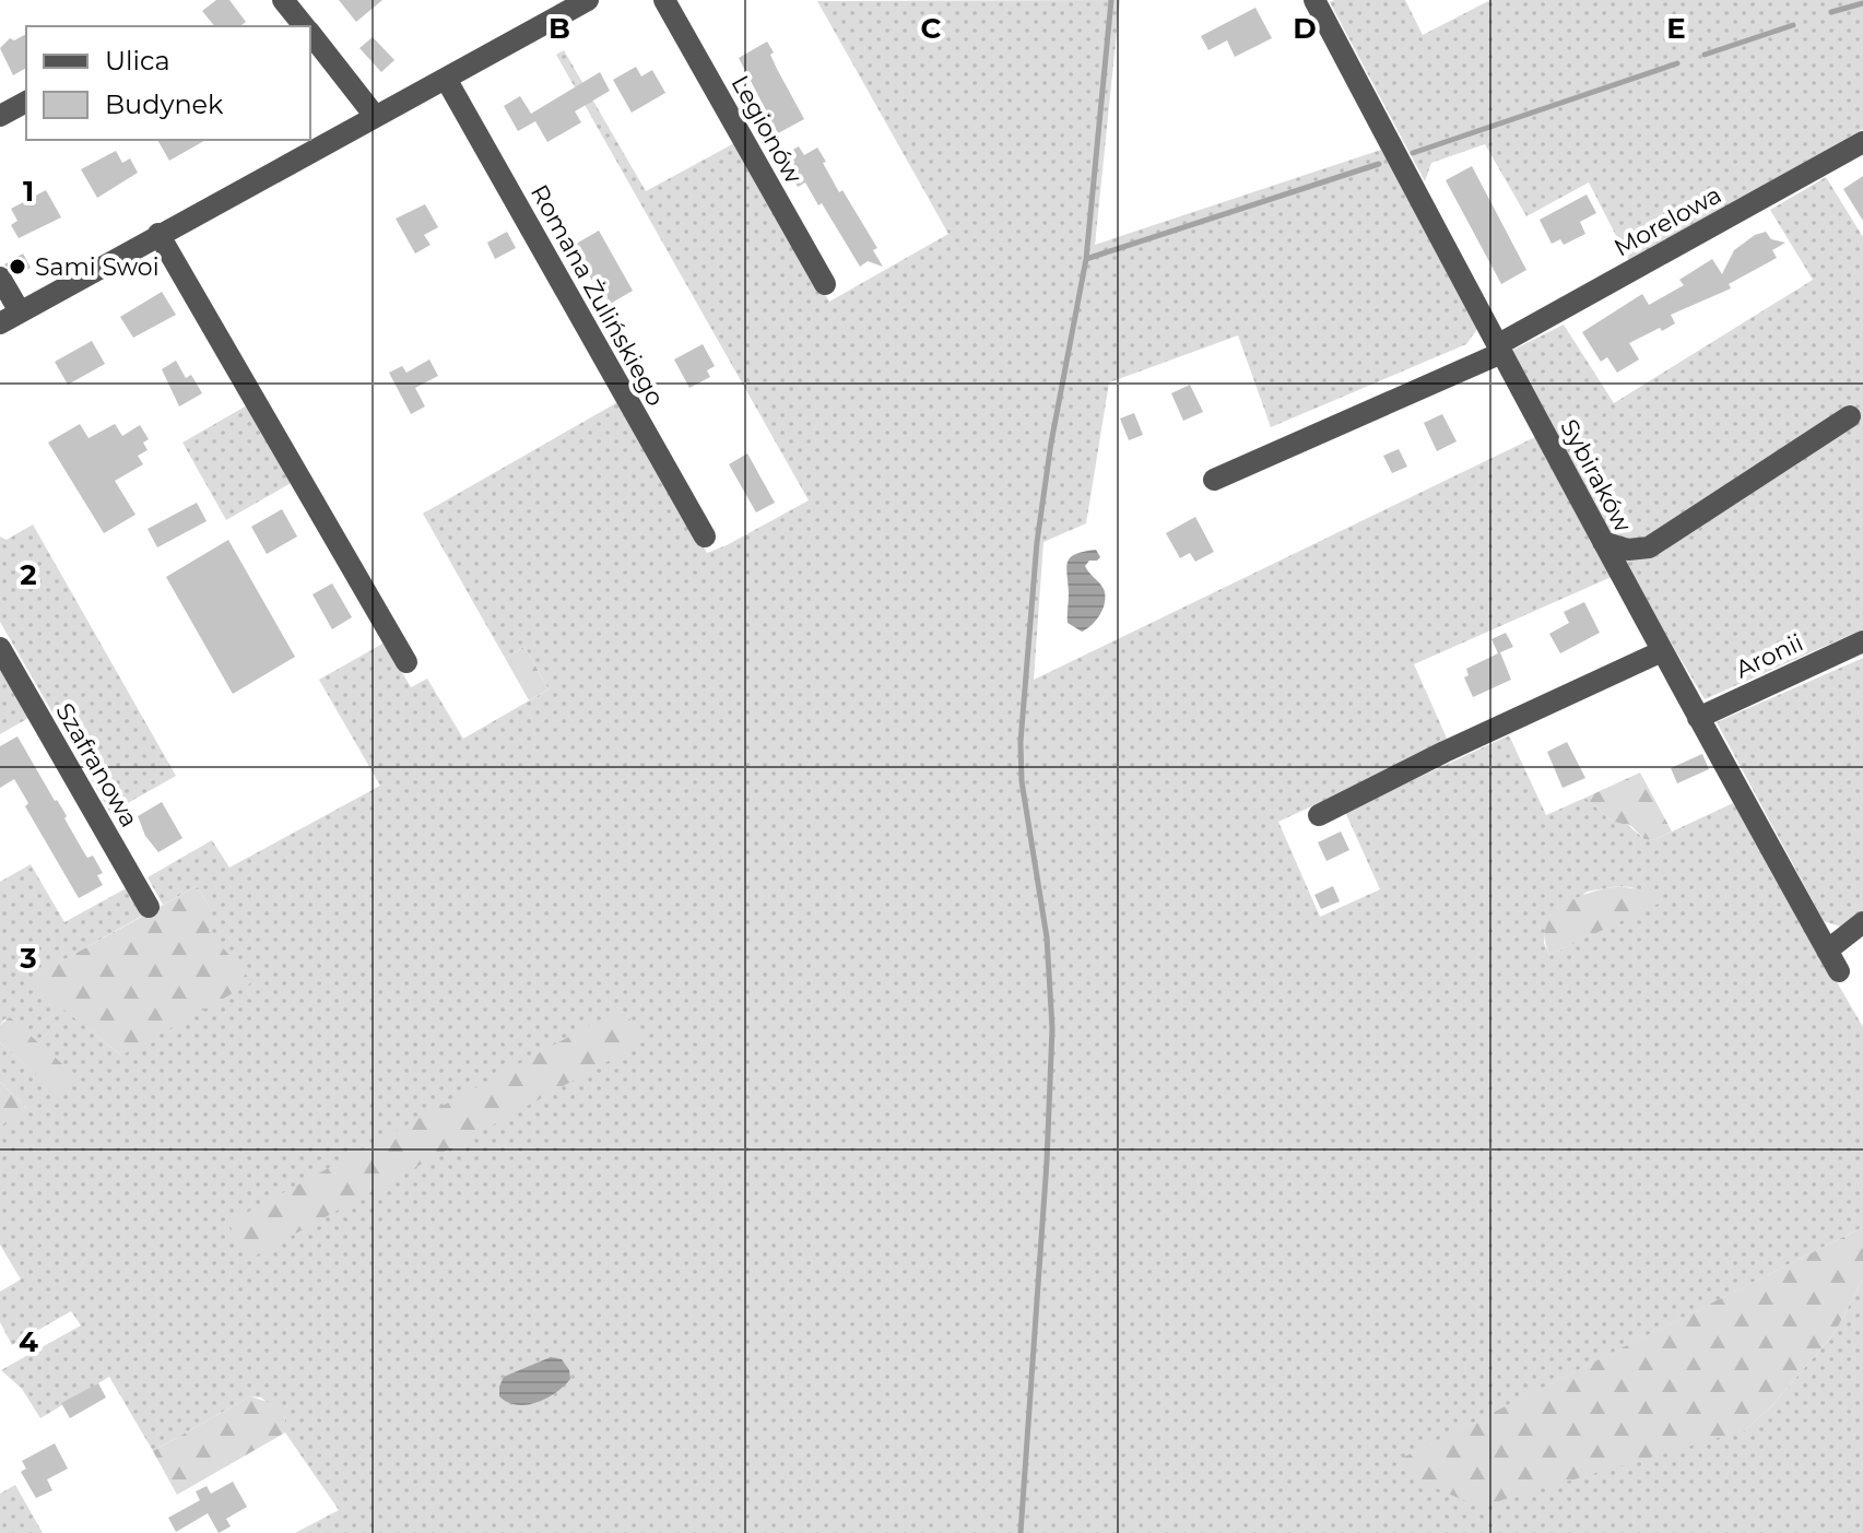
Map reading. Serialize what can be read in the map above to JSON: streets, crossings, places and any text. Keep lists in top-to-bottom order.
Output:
{
  "streets": {
    "street": [
      "Legionów",
      "Morelowa",
      "Romana Żulińskiego",
      "Sybiraków",
      "Aronii",
      "Szafranowa"
    ]
  },
  "crossings": [
    ["Morelowa", "Sybiraków"],
    ["Sybiraków", "Aronii"]
  ],
  "places": ["Sami Swoi"],
  "legend": ["Ulica", "Budynek"],
  "grid": {
    "columns": [
      "B",
      "C",
      "D",
      "E"
    ],
    "rows": [
      "1",
      "2",
      "3",
      "4"
    ]
  }
}
